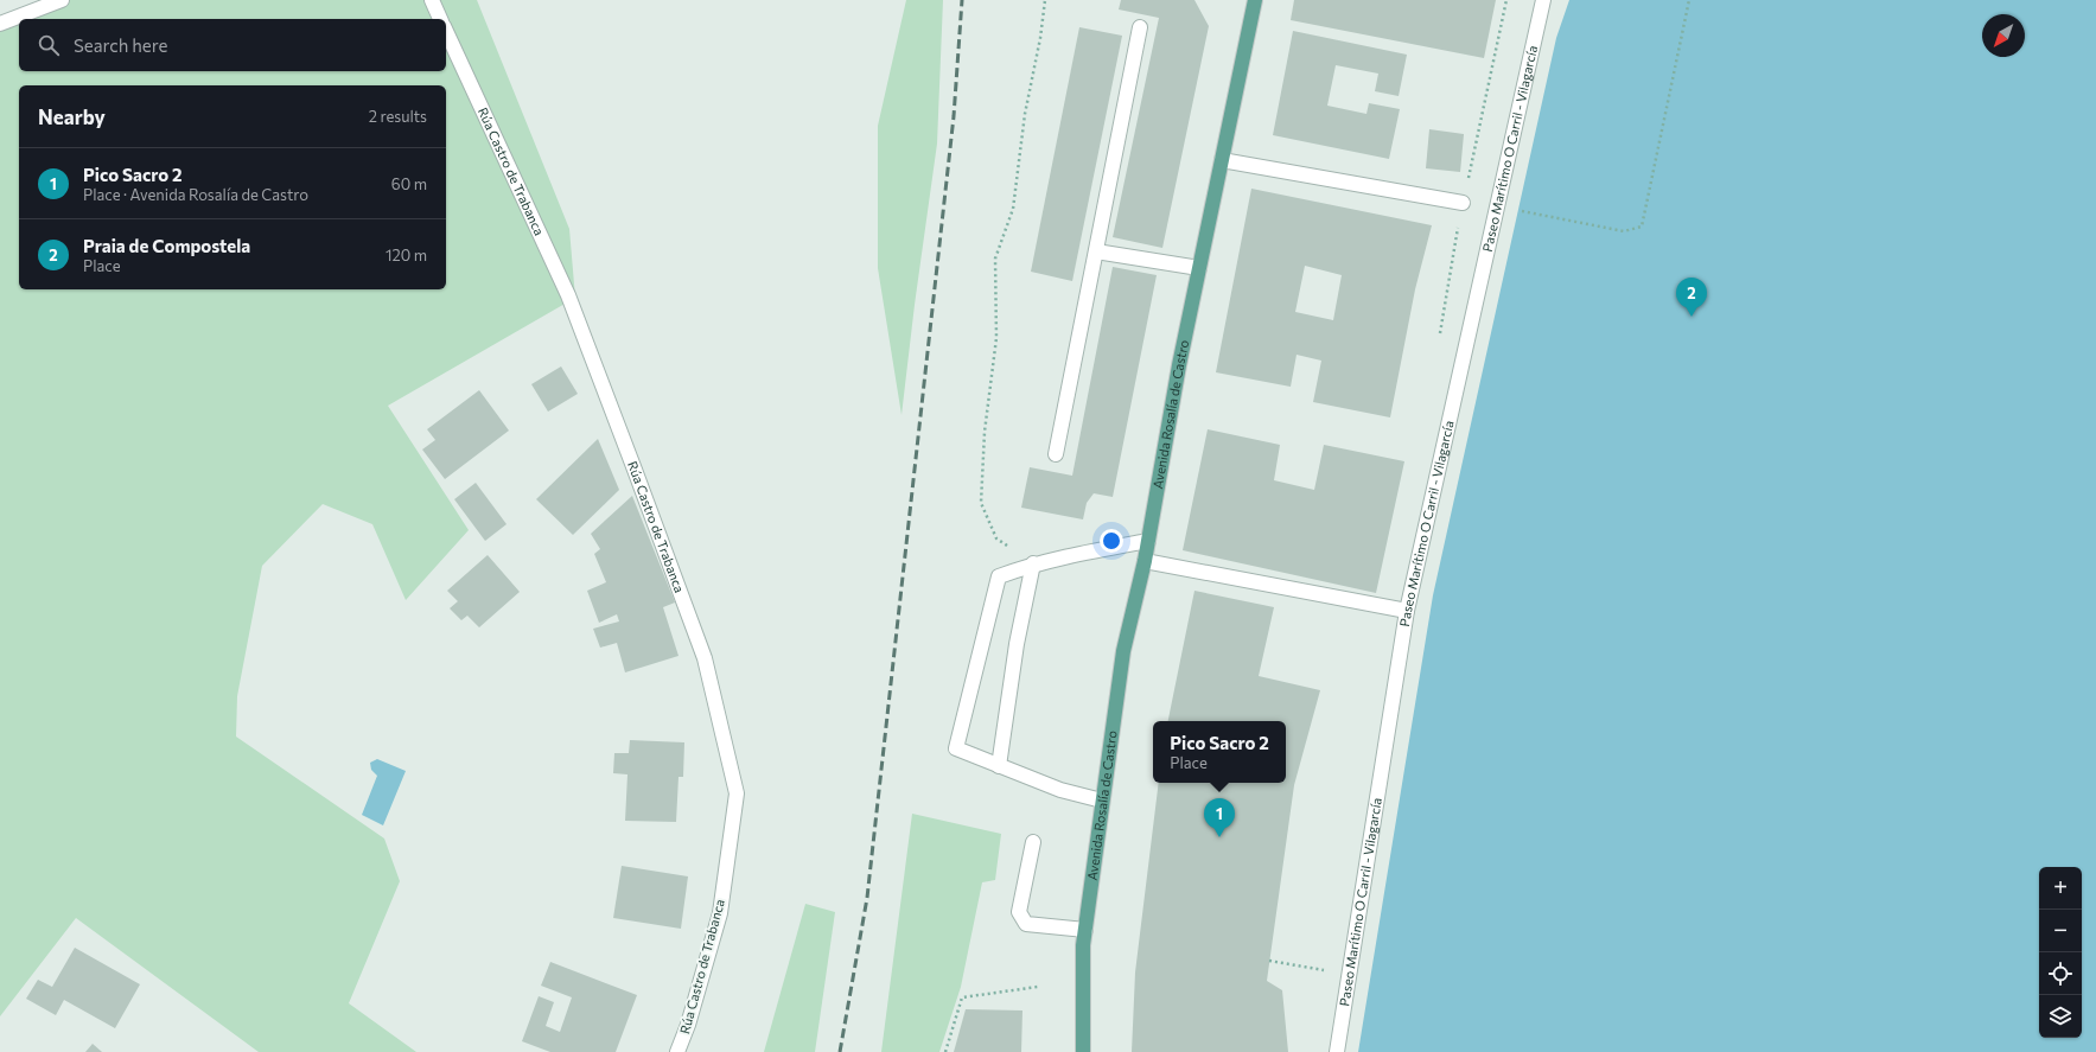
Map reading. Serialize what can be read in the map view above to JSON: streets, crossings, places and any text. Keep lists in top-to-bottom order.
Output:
{
  "streets": {
    "main road": ["Avenida Rosalía de Castro"],
    "street": ["Paseo Marítimo O Carril - Vilagarcía", "Rúa Castro de Trabanca"]
  },
  "north": "bottom left",
  "page": {
    "search": "Search here",
    "heading": ["Nearby", "2 results"],
    "list": [
      {
        "mark": "1",
        "name": "Pico Sacro 2",
        "note": "Place · Avenida Rosalía de Castro",
        "value": "60 m"
      },
      {
        "mark": "2",
        "name": "Praia de Compostela",
        "note": "Place",
        "value": "120 m"
      }
    ],
    "pins": ["2", "1"],
    "popup": ["Pico Sacro 2", "Place"],
    "map_buttons": ["+", "−"]
  }
}
